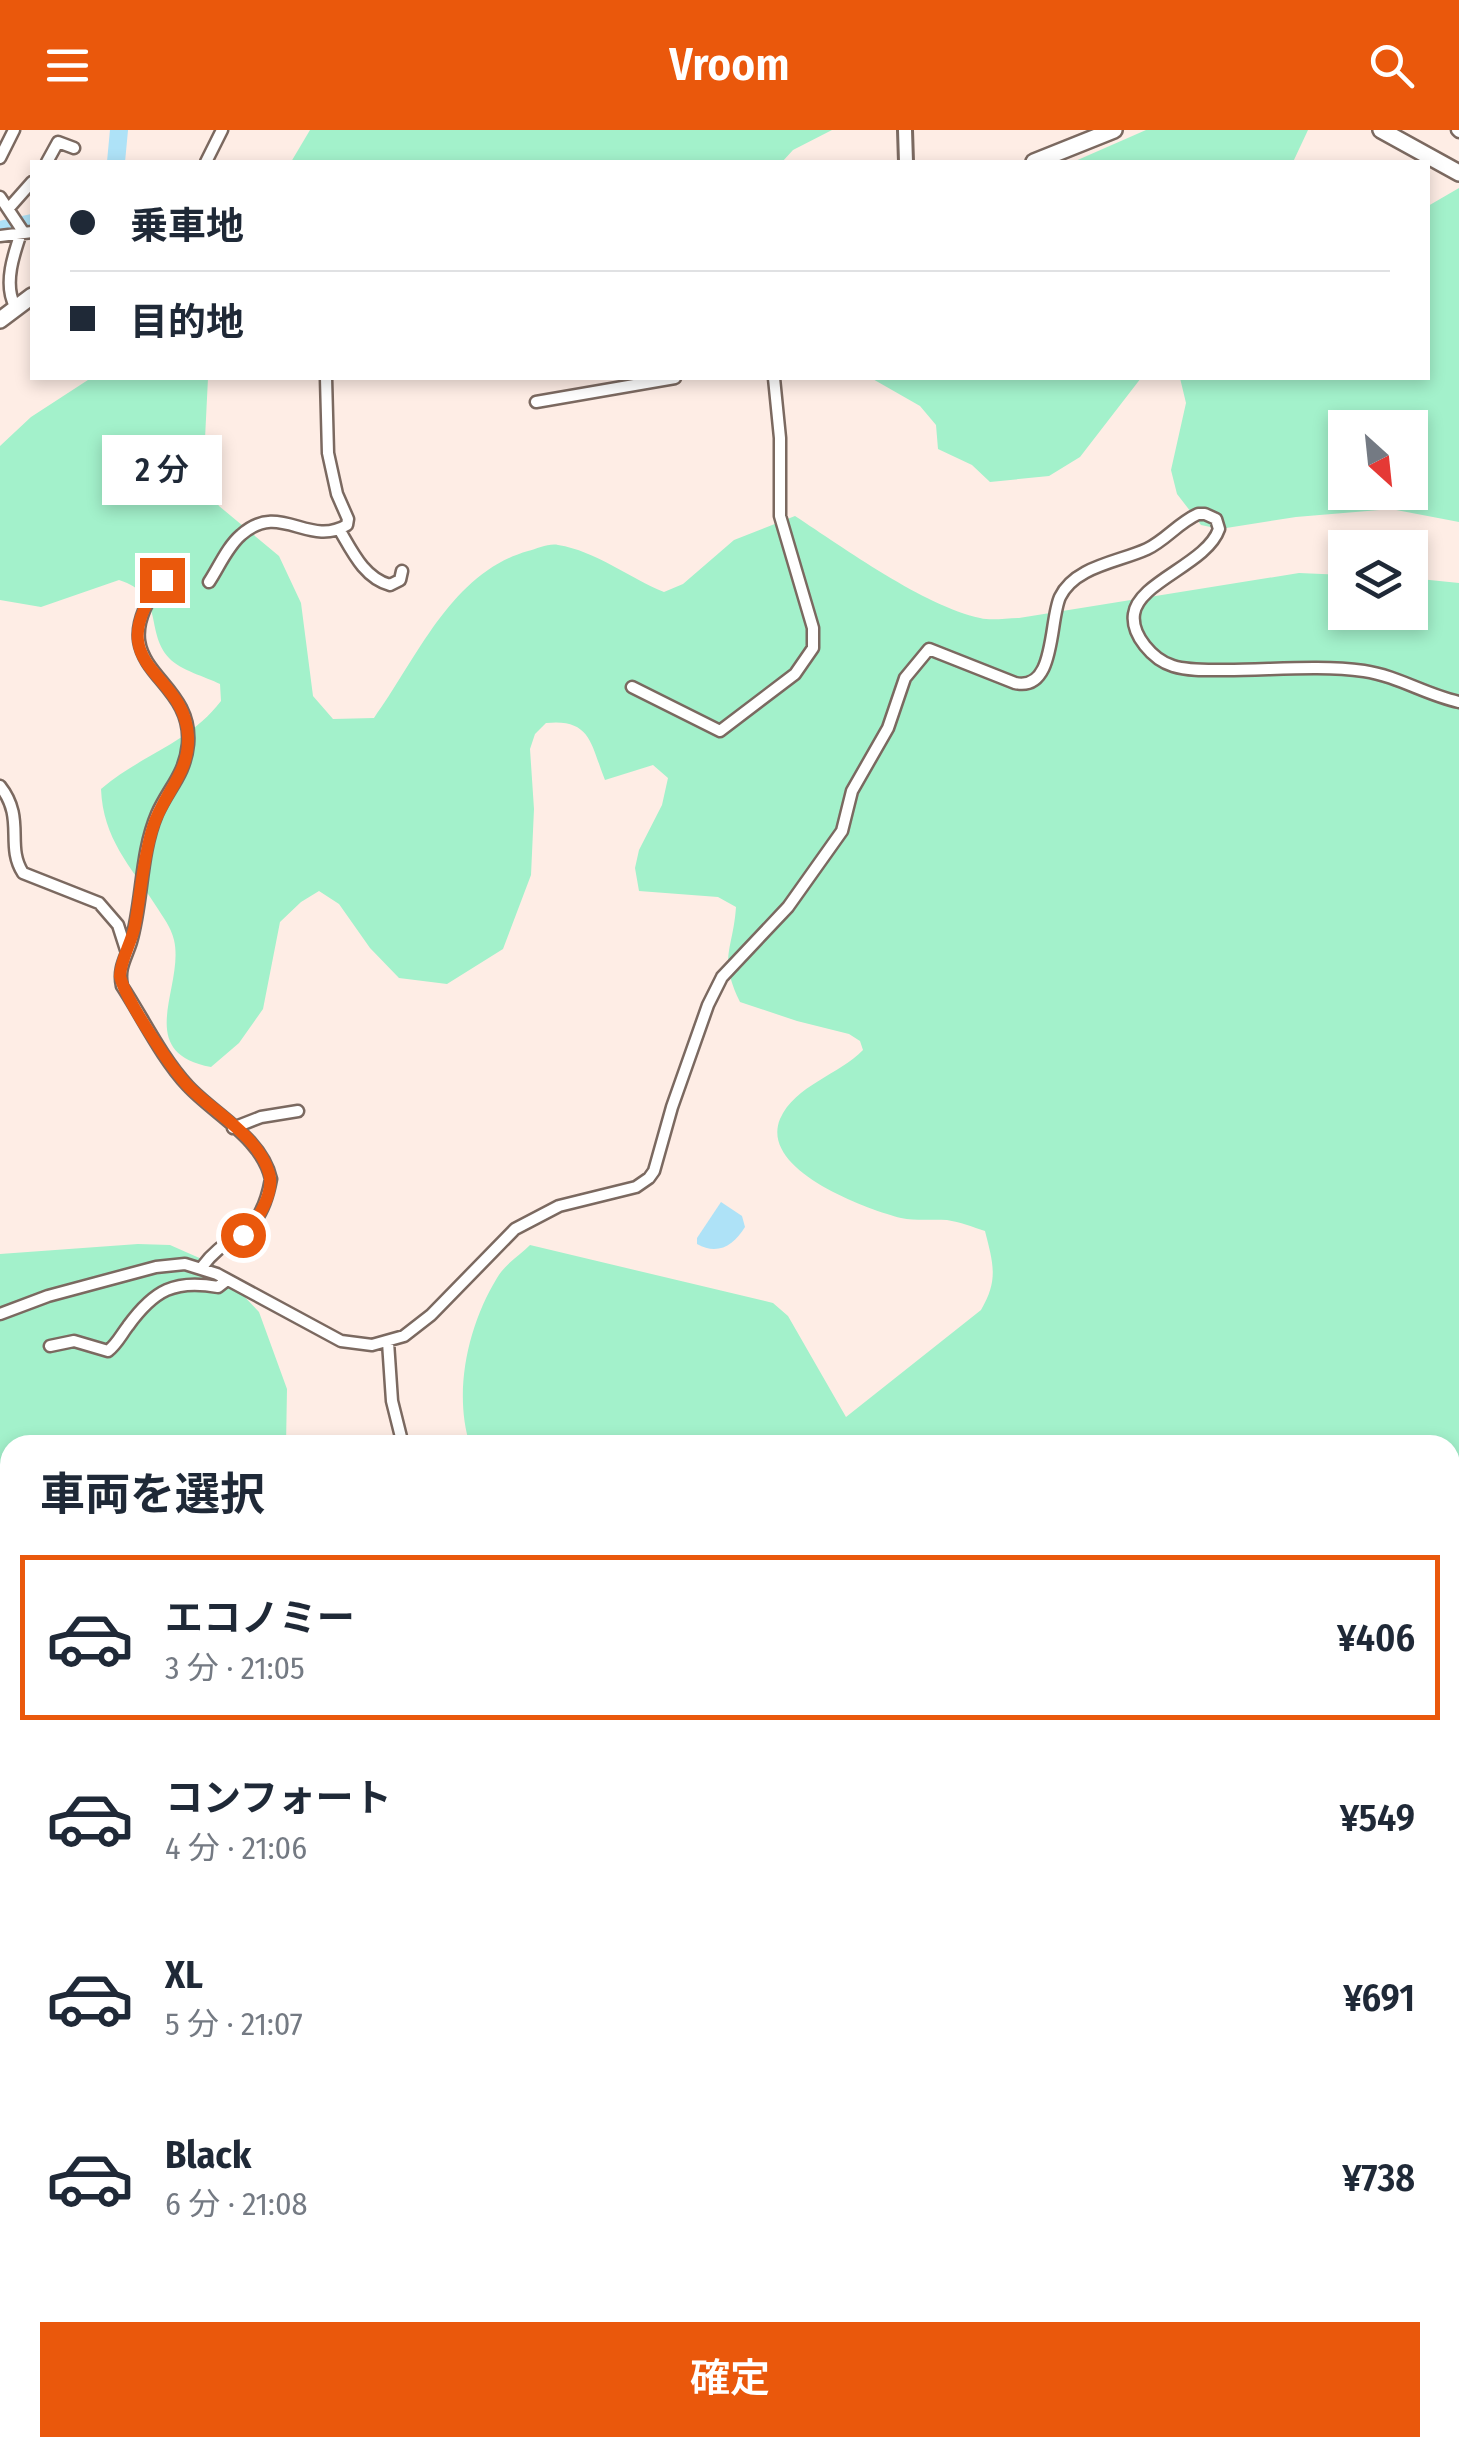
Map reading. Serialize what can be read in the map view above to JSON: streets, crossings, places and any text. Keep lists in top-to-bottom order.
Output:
{
  "north": "bottom right",
  "page": {
    "header": "Vroom",
    "banner": ["乗車地", "目的地"],
    "bubble": "2 分",
    "heading": "車両を選択",
    "list": [
      {
        "name": "エコノミー",
        "note": "3 分 · 21:05",
        "value": "¥406"
      },
      {
        "name": "コンフォート",
        "note": "4 分 · 21:06",
        "value": "¥549"
      },
      {
        "name": "XL",
        "note": "5 分 · 21:07",
        "value": "¥691"
      },
      {
        "name": "Black",
        "note": "6 分 · 21:08",
        "value": "¥738"
      }
    ],
    "buttons": "確定"
  }
}
